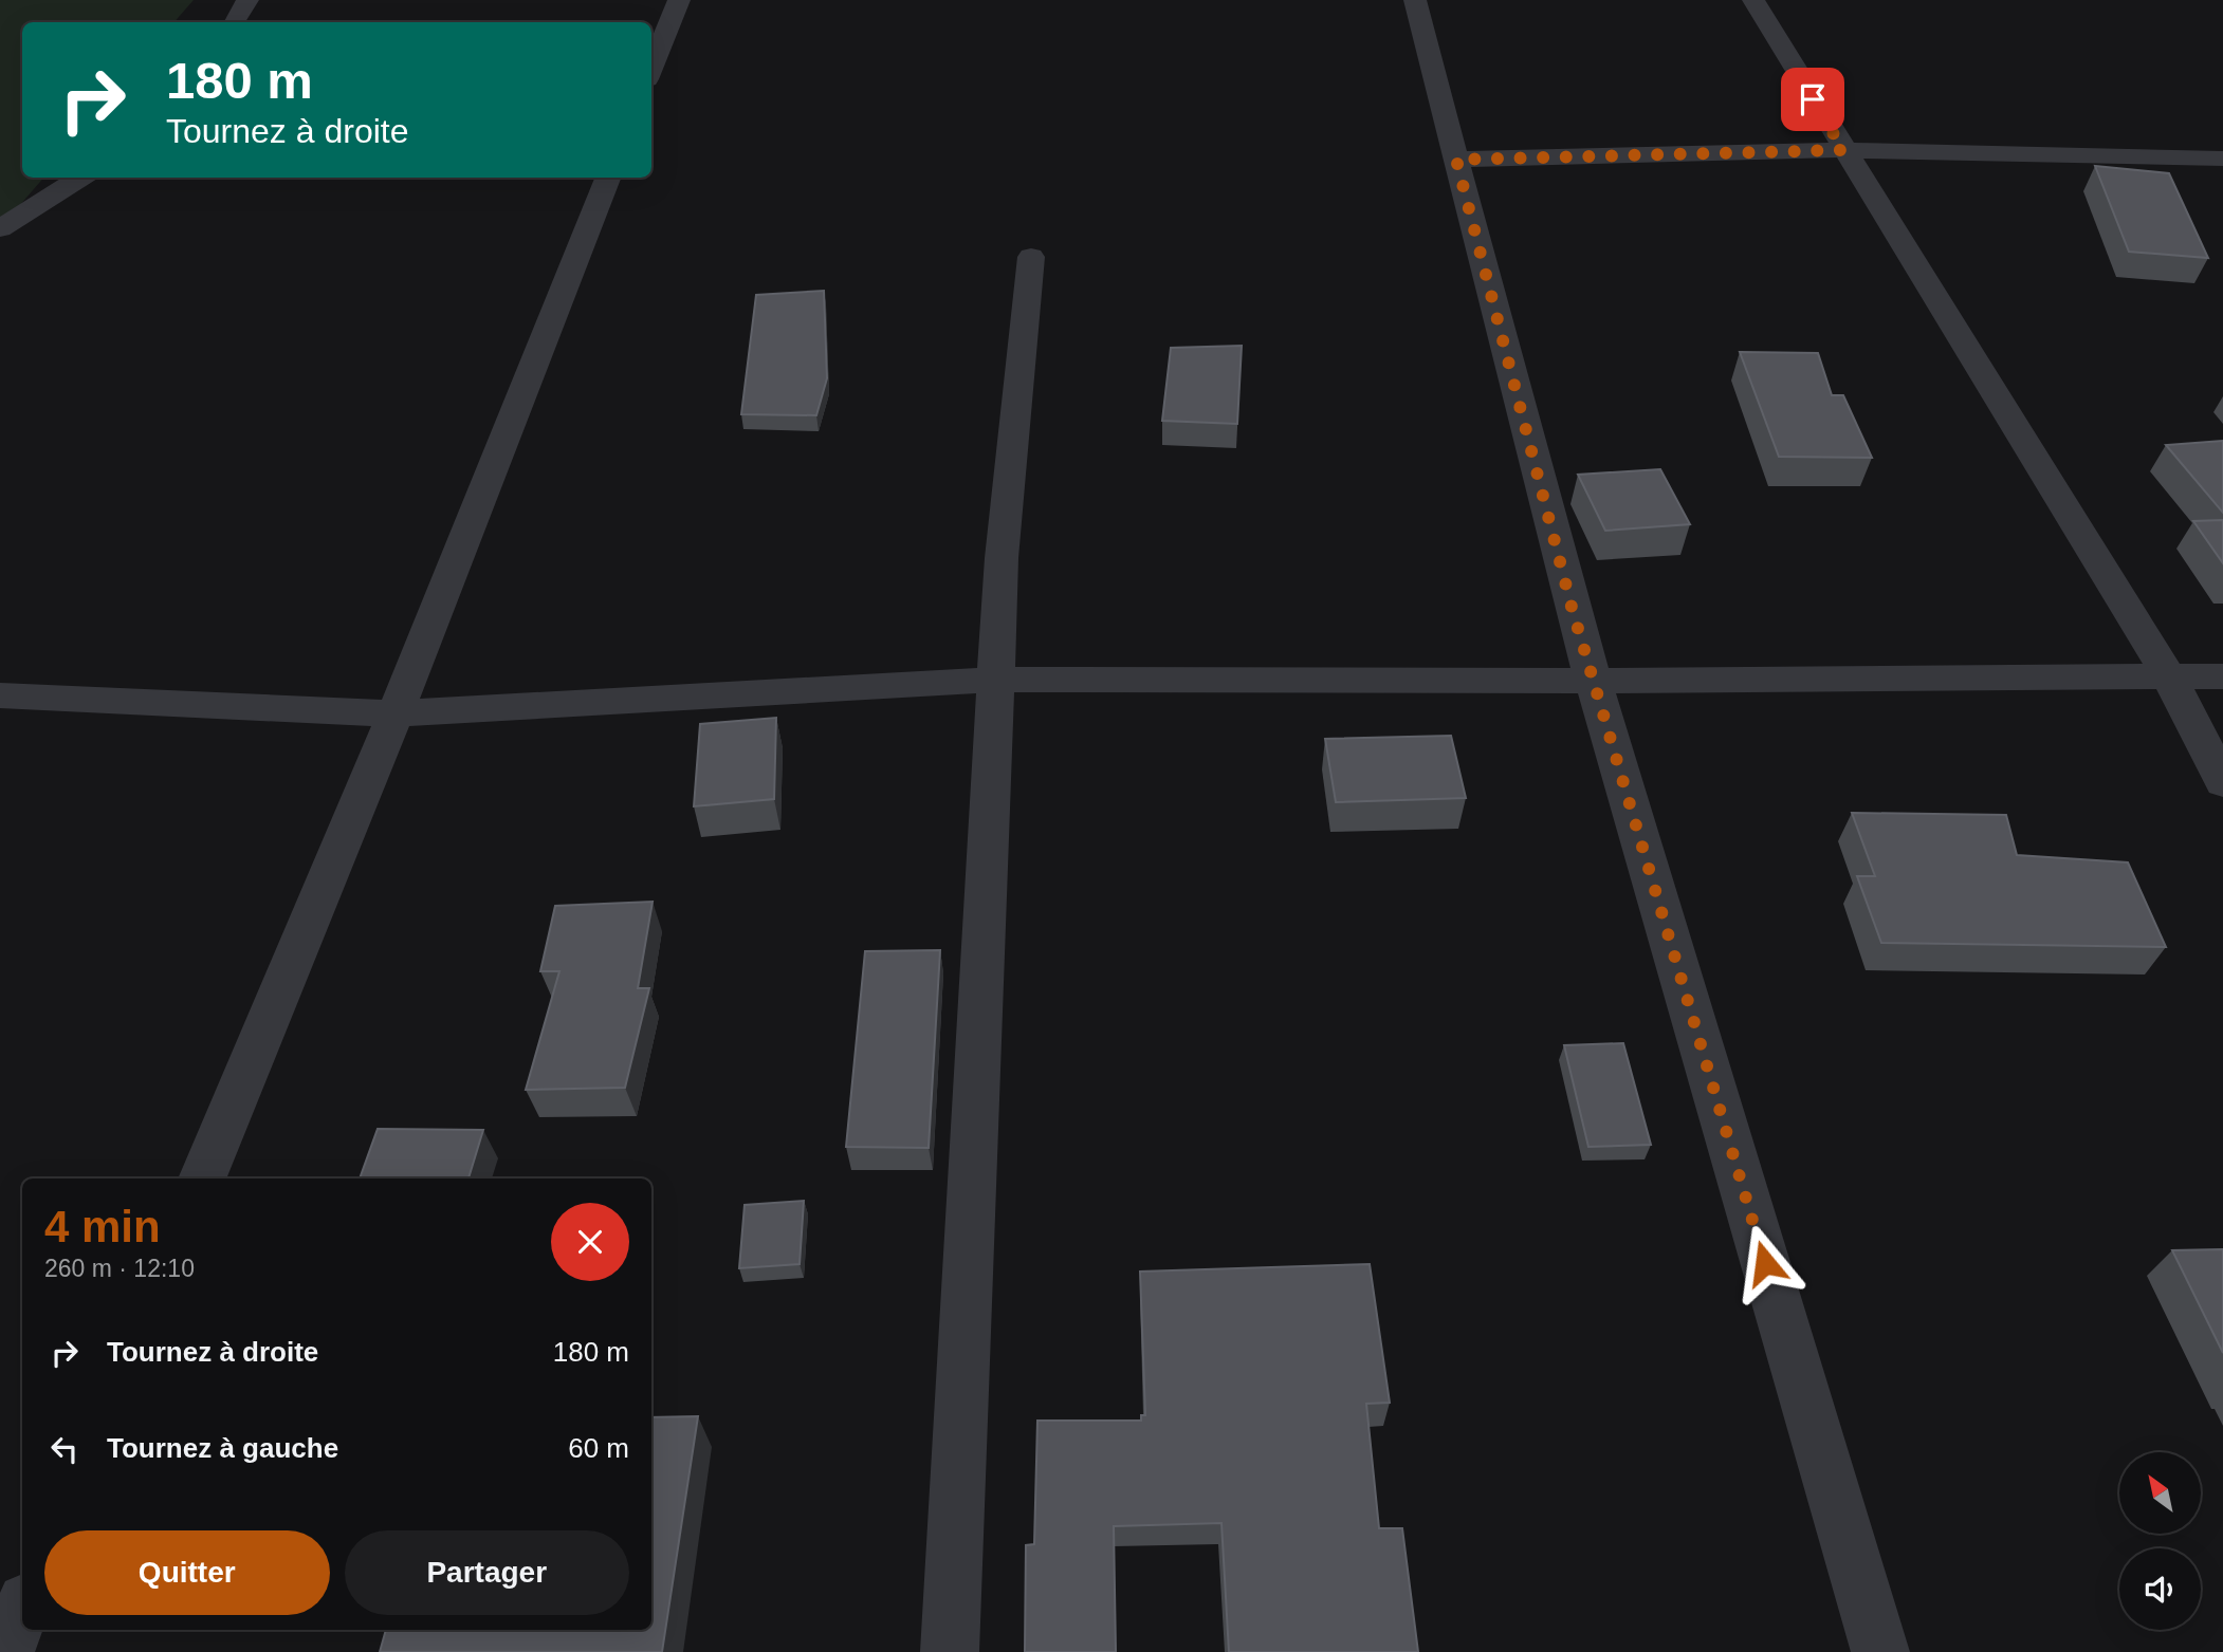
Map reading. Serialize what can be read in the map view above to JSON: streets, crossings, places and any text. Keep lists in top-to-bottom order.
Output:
{
  "north": "top left",
  "page": {
    "turn": ["180 m", "Tournez à droite"],
    "heading": ["4 min", "260 m · 12:10"],
    "list": [
      {
        "name": "Tournez à droite",
        "value": "180 m"
      },
      {
        "name": "Tournez à gauche",
        "value": "60 m"
      }
    ],
    "buttons": ["Quitter", "Partager"]
  }
}
